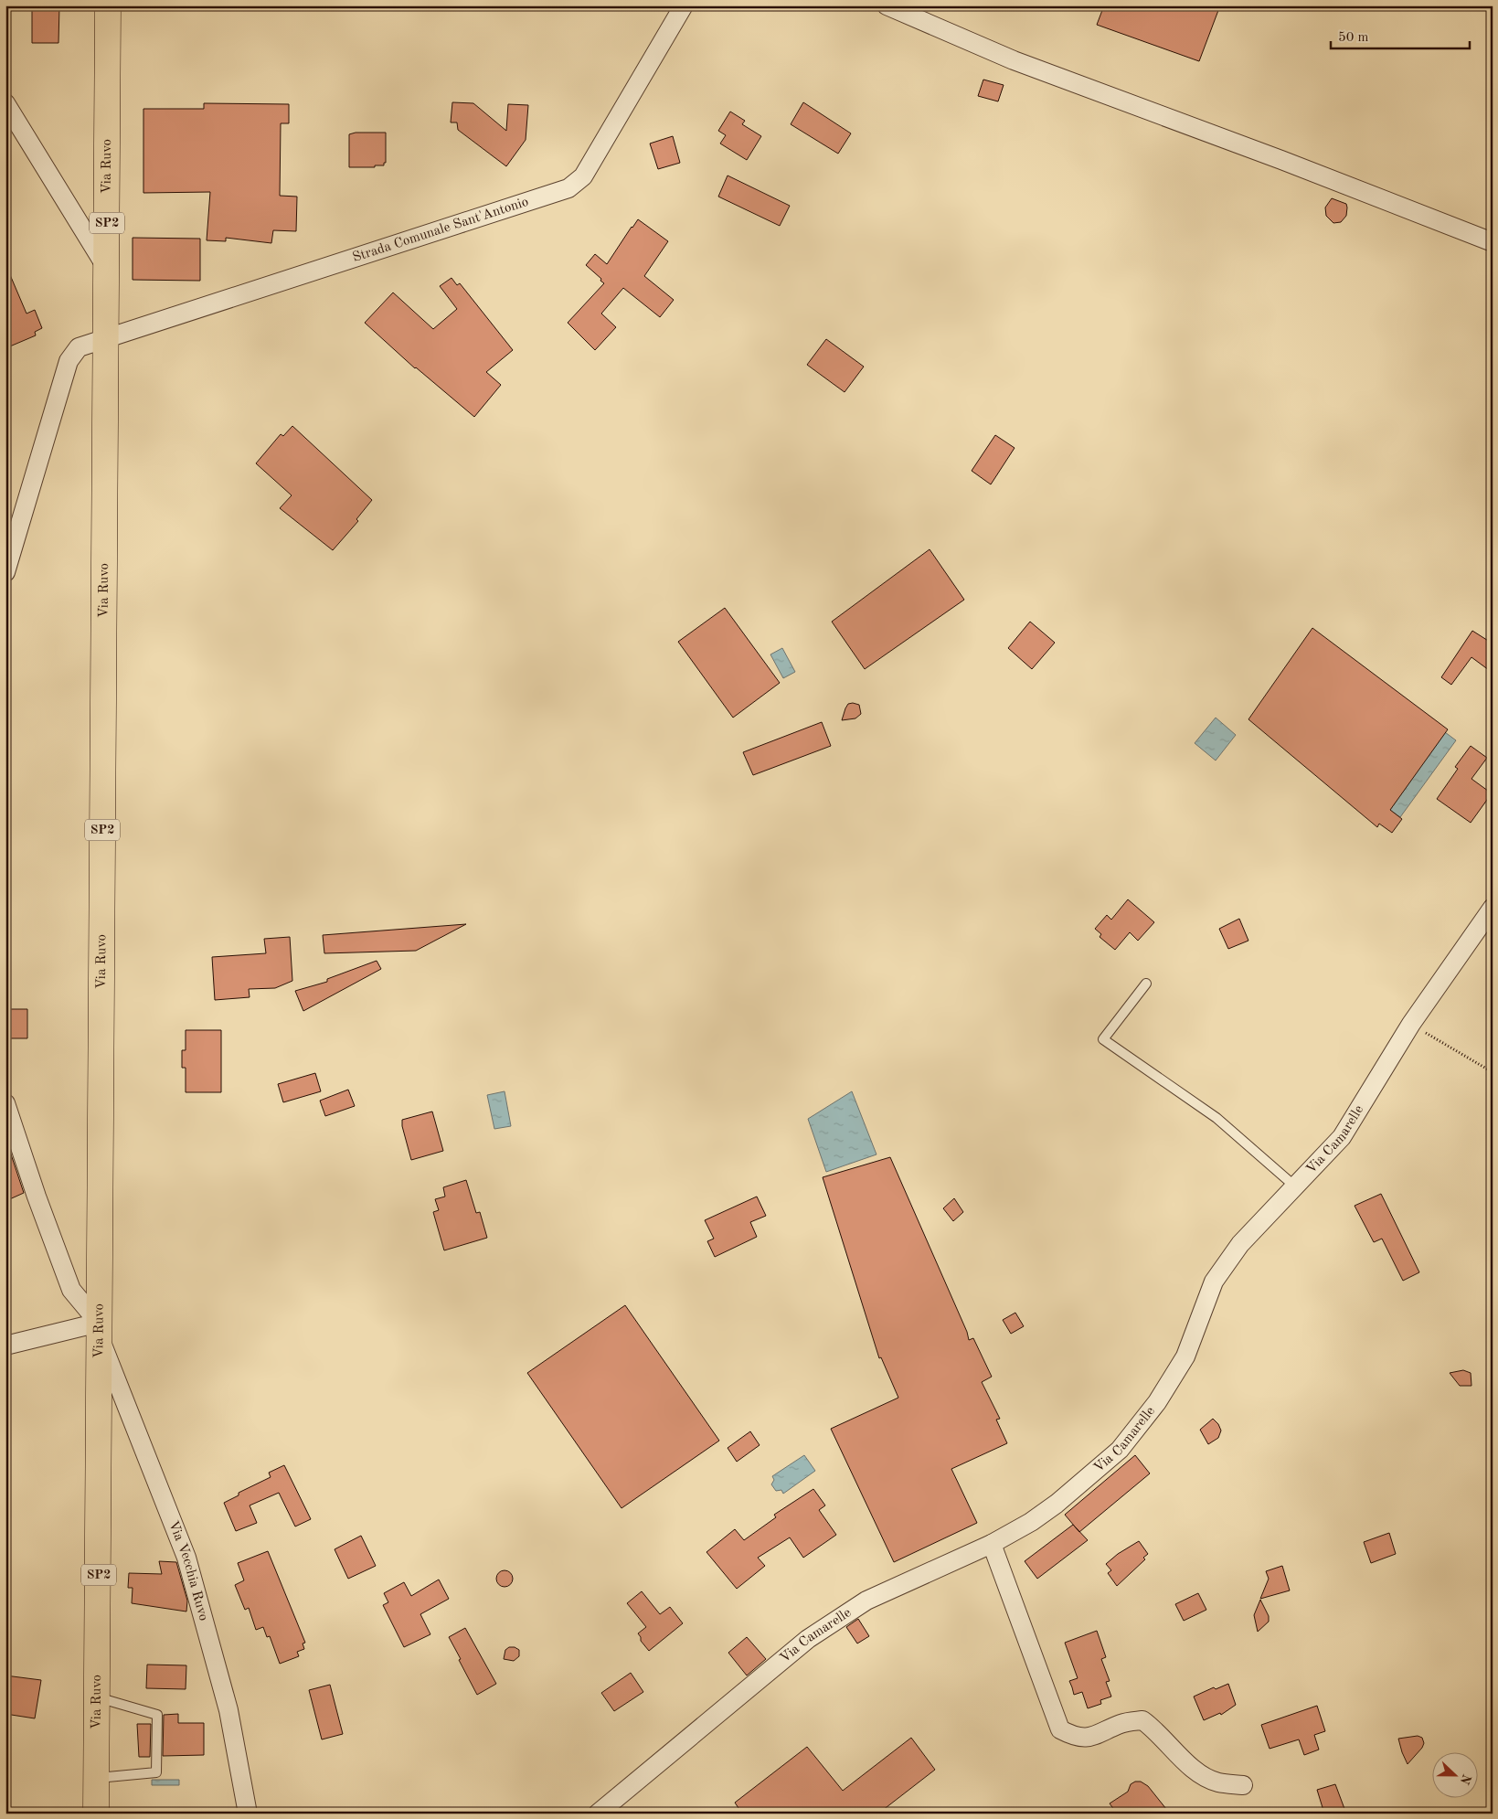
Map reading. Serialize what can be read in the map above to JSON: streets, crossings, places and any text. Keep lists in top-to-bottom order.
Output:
{
  "streets": {
    "main road": ["Via Ruvo", "SP2"],
    "street": ["Strada Comunale Sant'Antonio", "Via Camarelle", "Via Vecchia Ruvo"]
  },
  "crossings": [
    ["Via Ruvo", "Strada Comunale Sant'Antonio"],
    ["Via Ruvo", "Via Vecchia Ruvo"]
  ],
  "scale_bar": "50 m",
  "north": "right"
}
